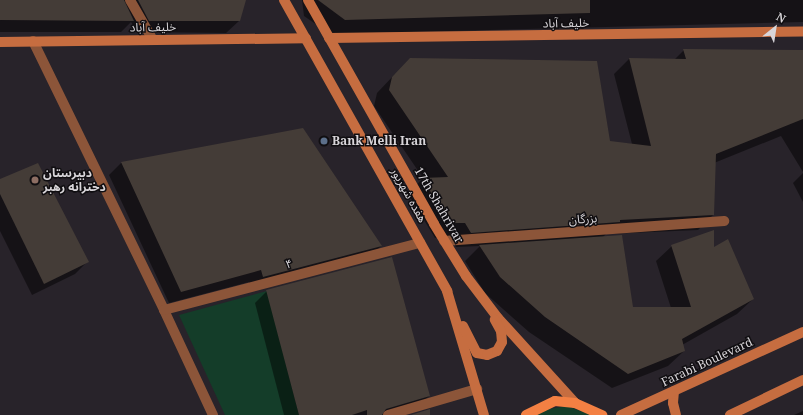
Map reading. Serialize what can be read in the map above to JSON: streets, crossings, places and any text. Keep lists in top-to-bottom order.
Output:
{
  "streets": {
    "main road": [
      "خلیف آباد",
      "هفده شهریور",
      "17th Shahrivar",
      "Farabi Boulevard"
    ],
    "street": ["بزرگان", "۴"]
  },
  "crossings": [
    ["خلیف آباد", "هفده شهریور"],
    ["خلیف آباد", "17th Shahrivar"],
    ["هفده شهریور", "۴"],
    ["17th Shahrivar", "بزرگان"]
  ],
  "places": ["Bank Melli Iran", "دبیرستان دخترانه رهبر"],
  "north": "top right"
}
